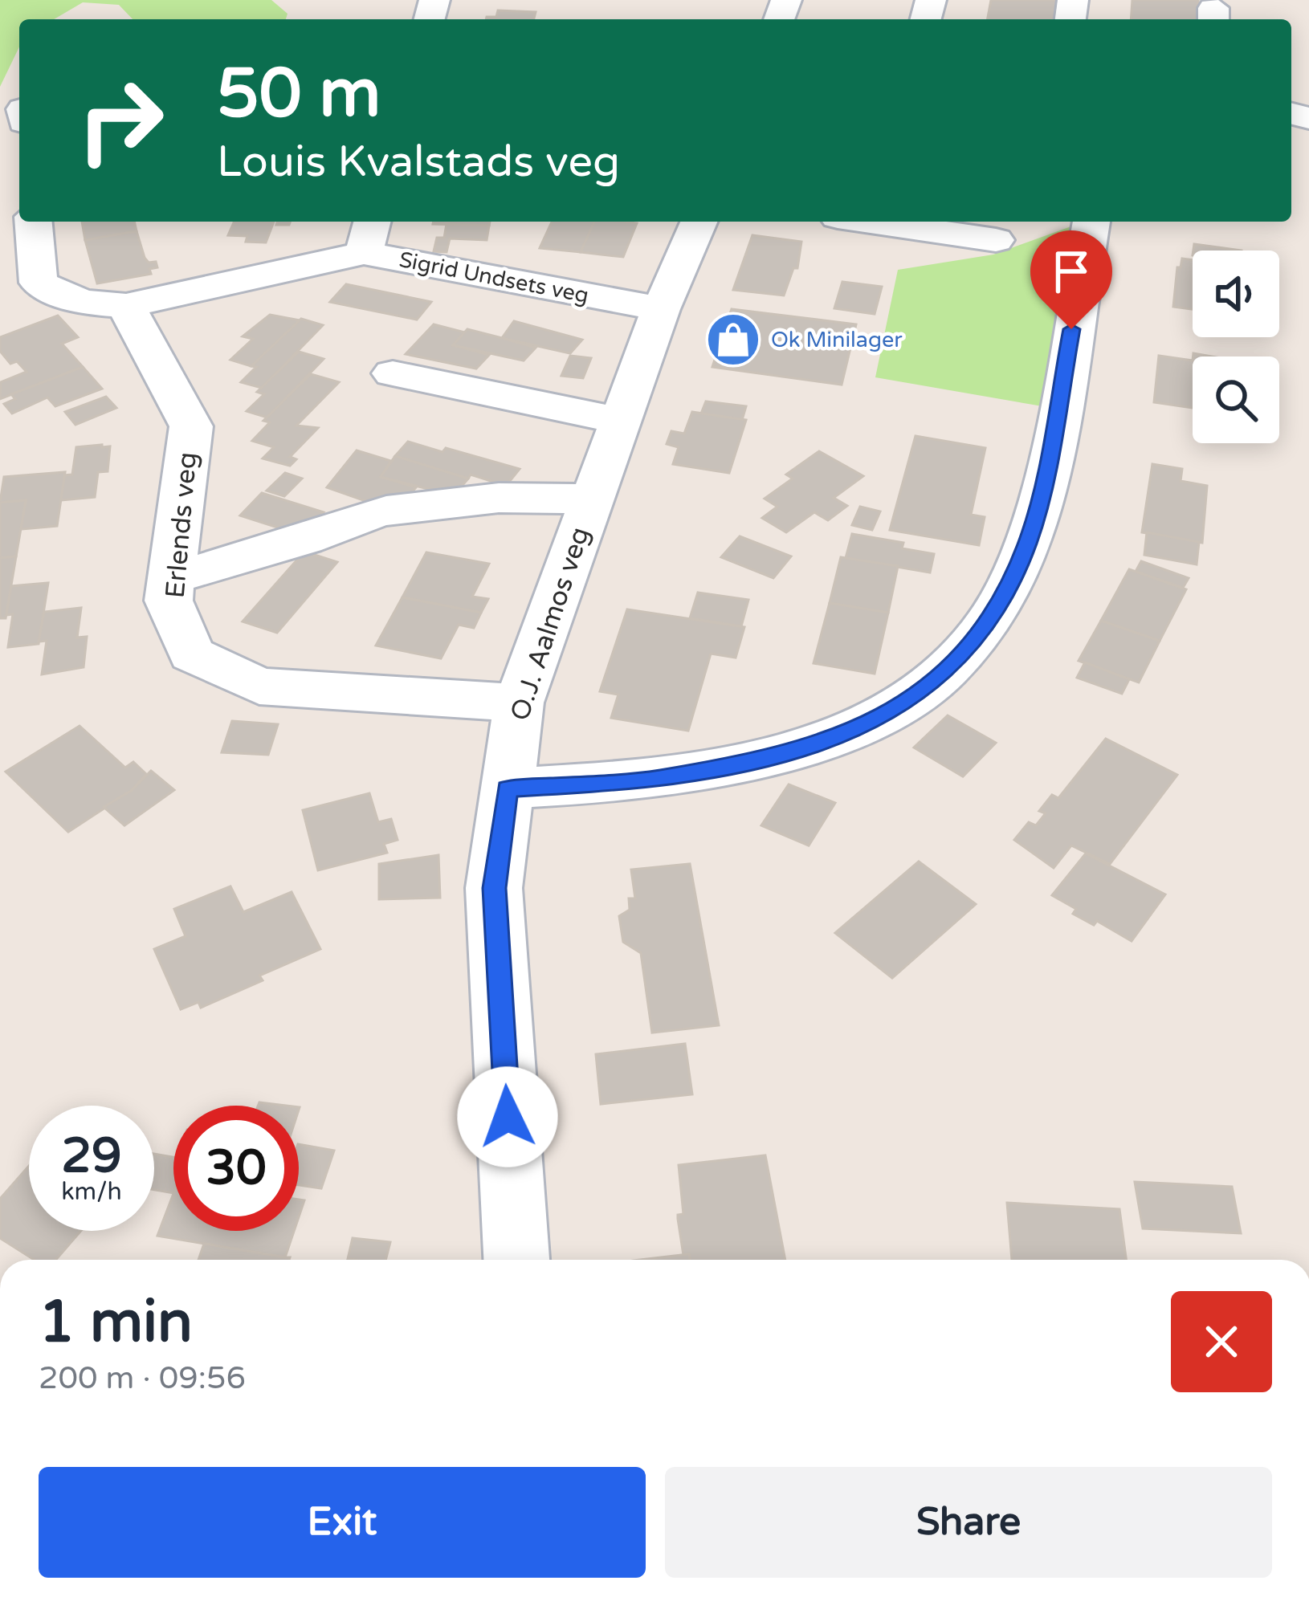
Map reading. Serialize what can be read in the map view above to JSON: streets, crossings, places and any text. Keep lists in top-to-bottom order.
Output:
{
  "streets": {
    "street": ["Sigrid Undsets veg", "Erlends veg", "O.J. Aalmos veg"]
  },
  "crossings": [
    ["Sigrid Undsets veg", "O.J. Aalmos veg"],
    ["Erlends veg", "O.J. Aalmos veg"]
  ],
  "places": {
    "shop": ["Ok Minilager"]
  },
  "page": {
    "turn": ["50 m", "Louis Kvalstads veg"],
    "speed": "29 km/h",
    "limit": "30",
    "heading": ["1 min", "200 m · 09:56"],
    "buttons": ["Exit", "Share"]
  }
}
